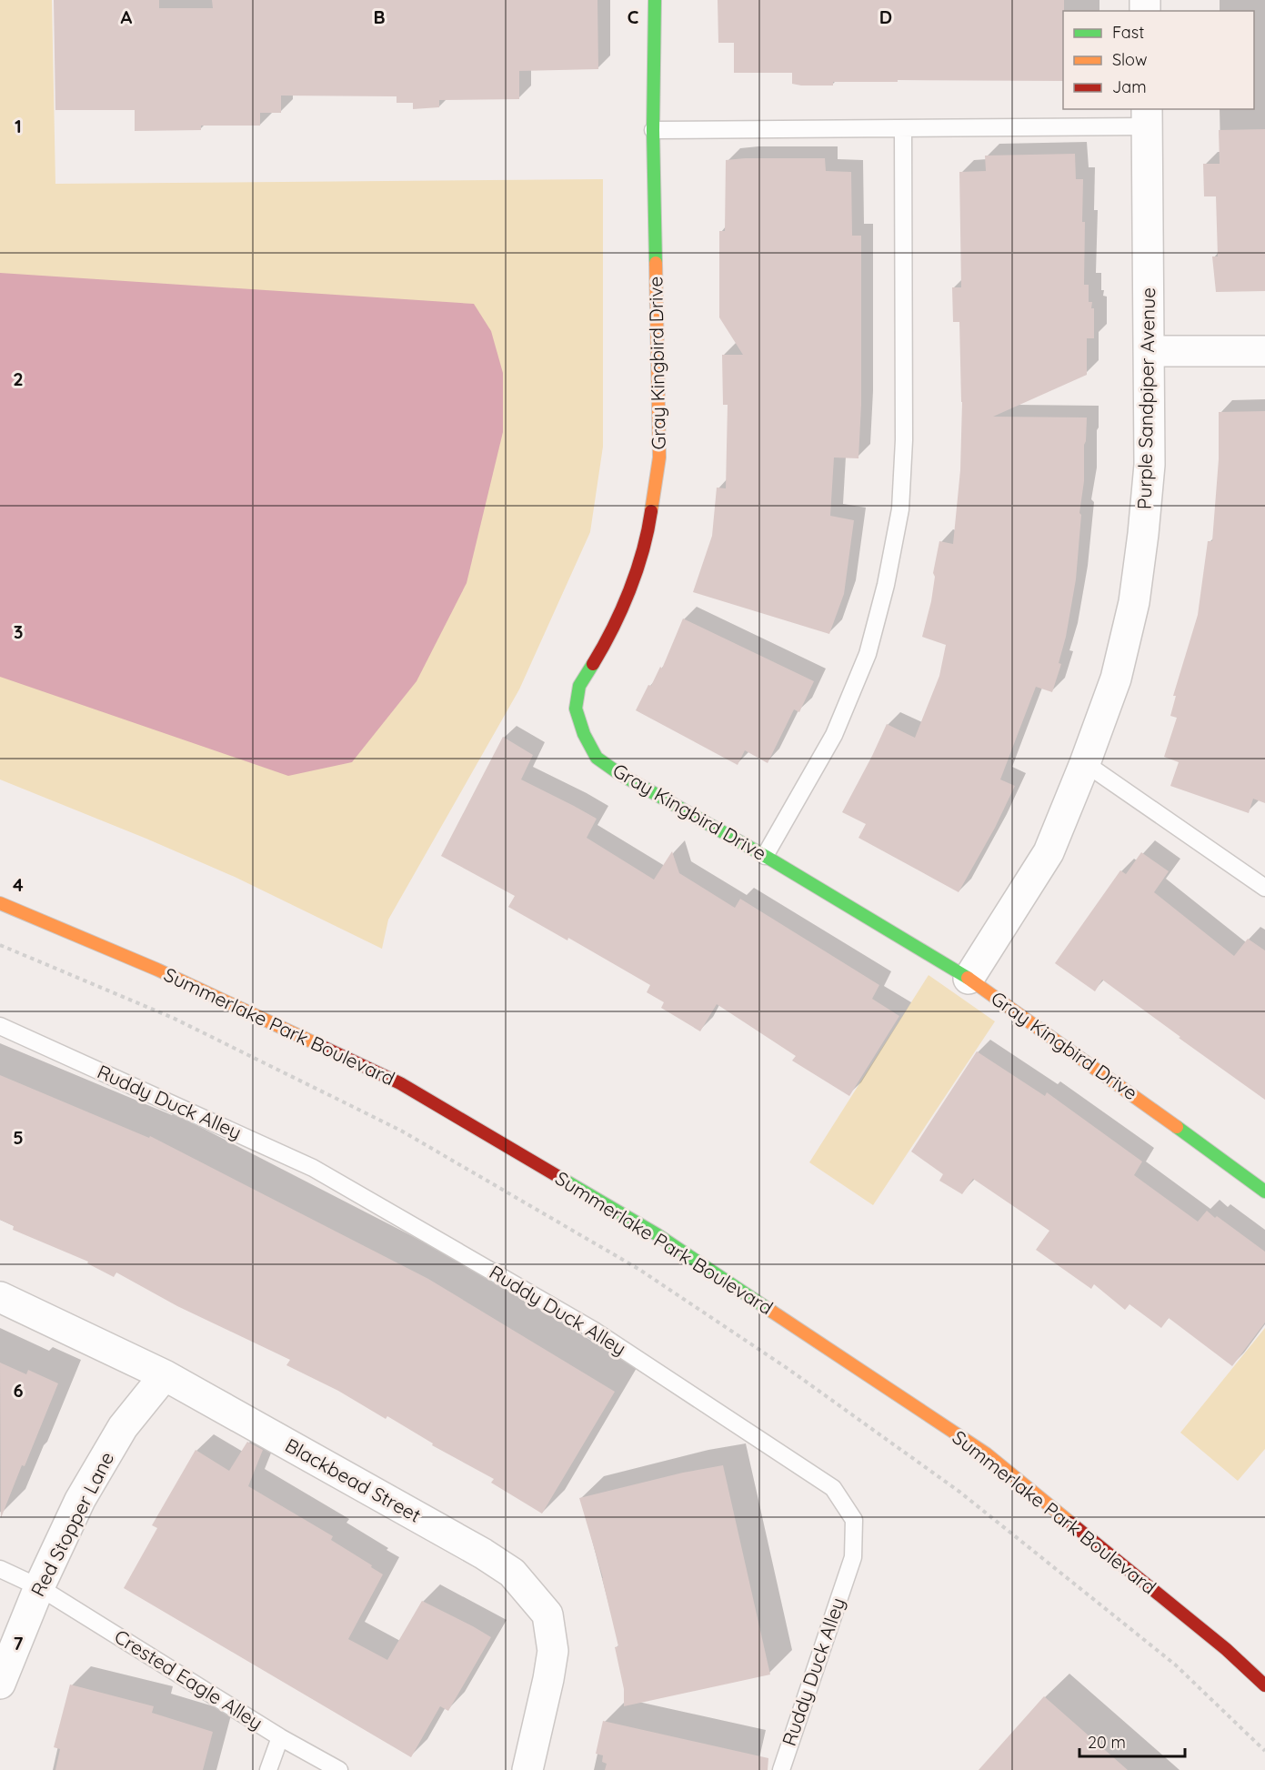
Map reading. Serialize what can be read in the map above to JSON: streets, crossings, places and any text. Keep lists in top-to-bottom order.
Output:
{
  "streets": {
    "street": [
      "Gray Kingbird Drive",
      "Purple Sandpiper Avenue",
      "Summerlake Park Boulevard",
      "Blackbead Street",
      "Red Stopper Lane"
    ],
    "lane": ["Ruddy Duck Alley", "Crested Eagle Alley"]
  },
  "crossings": [
    ["Gray Kingbird Drive", "Purple Sandpiper Avenue"],
    ["Blackbead Street", "Red Stopper Lane"],
    ["Red Stopper Lane", "Crested Eagle Alley"]
  ],
  "legend": ["Fast", "Slow", "Jam"],
  "scale_bar": "20 m",
  "grid": {
    "columns": [
      "A",
      "B",
      "C",
      "D"
    ],
    "rows": [
      "1",
      "2",
      "3",
      "4",
      "5",
      "6",
      "7"
    ]
  }
}
